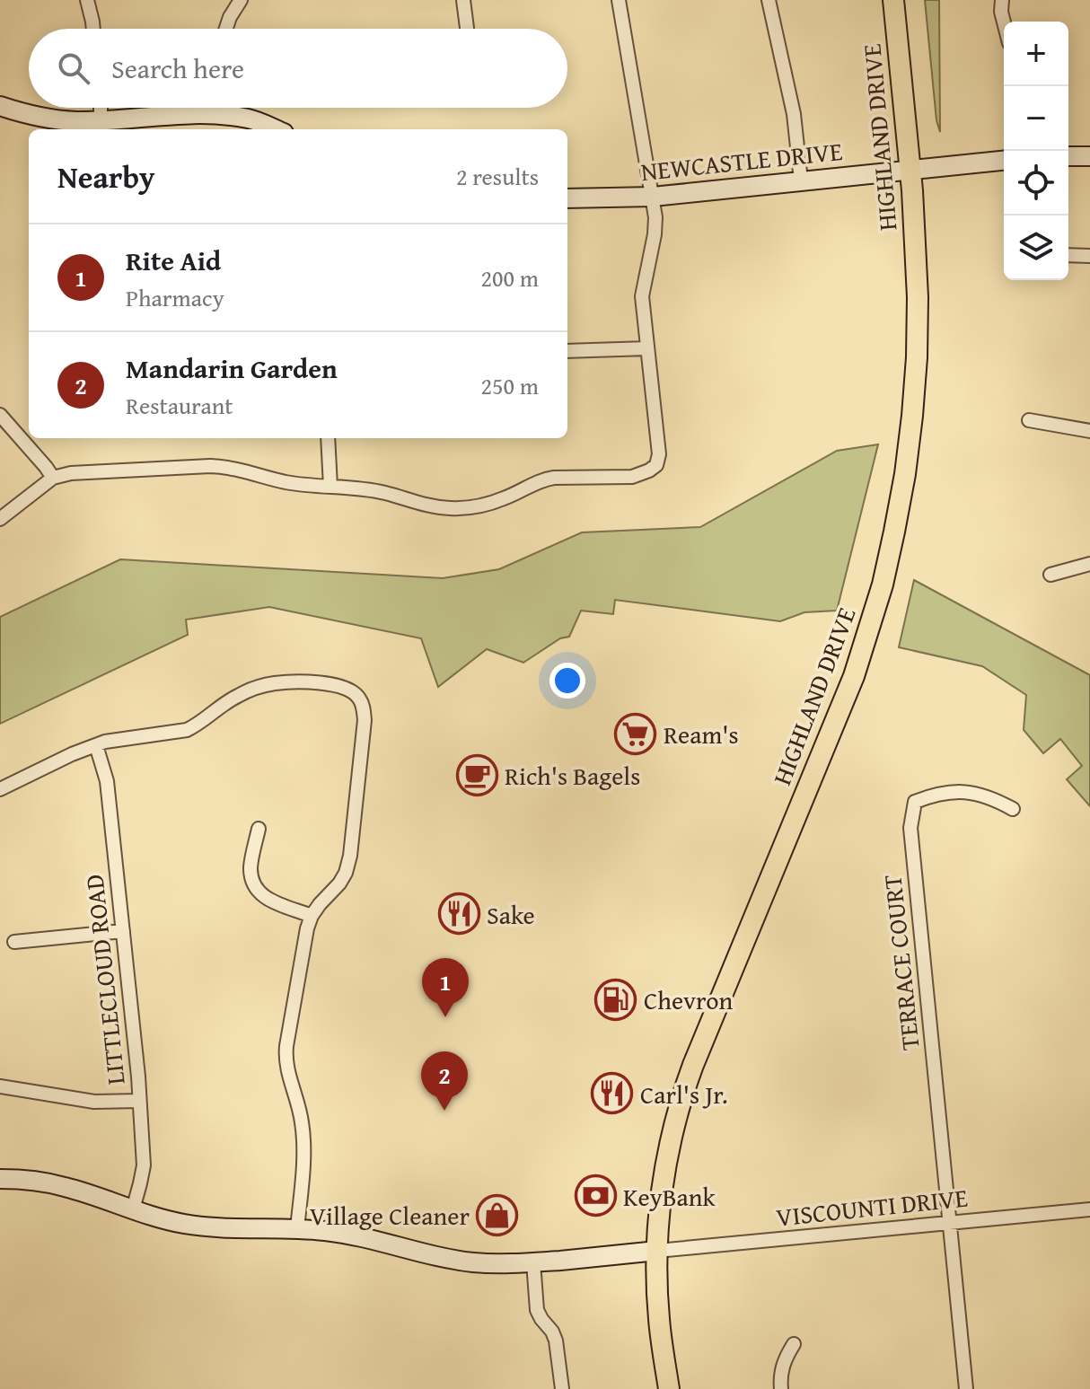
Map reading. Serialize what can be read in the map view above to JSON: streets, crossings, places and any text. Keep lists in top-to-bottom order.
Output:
{
  "streets": {
    "main road": ["HIGHLAND DRIVE"],
    "street": [
      "NEWCASTLE DRIVE",
      "TERRACE COURT",
      "LITTLECLOUD ROAD",
      "VISCOUNTI DRIVE"
    ]
  },
  "crossings": [
    ["HIGHLAND DRIVE", "NEWCASTLE DRIVE"],
    ["HIGHLAND DRIVE", "VISCOUNTI DRIVE"],
    ["TERRACE COURT", "VISCOUNTI DRIVE"]
  ],
  "places": {
    "supermarket": ["Ream's"],
    "cafe": ["Rich's Bagels"],
    "restaurant": ["Sake", "Carl's Jr."],
    "fuel station": ["Chevron"],
    "bank": ["KeyBank"],
    "shop": ["Village Cleaner"]
  },
  "page": {
    "map_buttons": ["+", "−"],
    "search": "Search here",
    "heading": ["Nearby", "2 results"],
    "list": [
      {
        "mark": "1",
        "name": "Rite Aid",
        "note": "Pharmacy",
        "value": "200 m"
      },
      {
        "mark": "2",
        "name": "Mandarin Garden",
        "note": "Restaurant",
        "value": "250 m"
      }
    ],
    "pins": ["1", "2"]
  }
}
